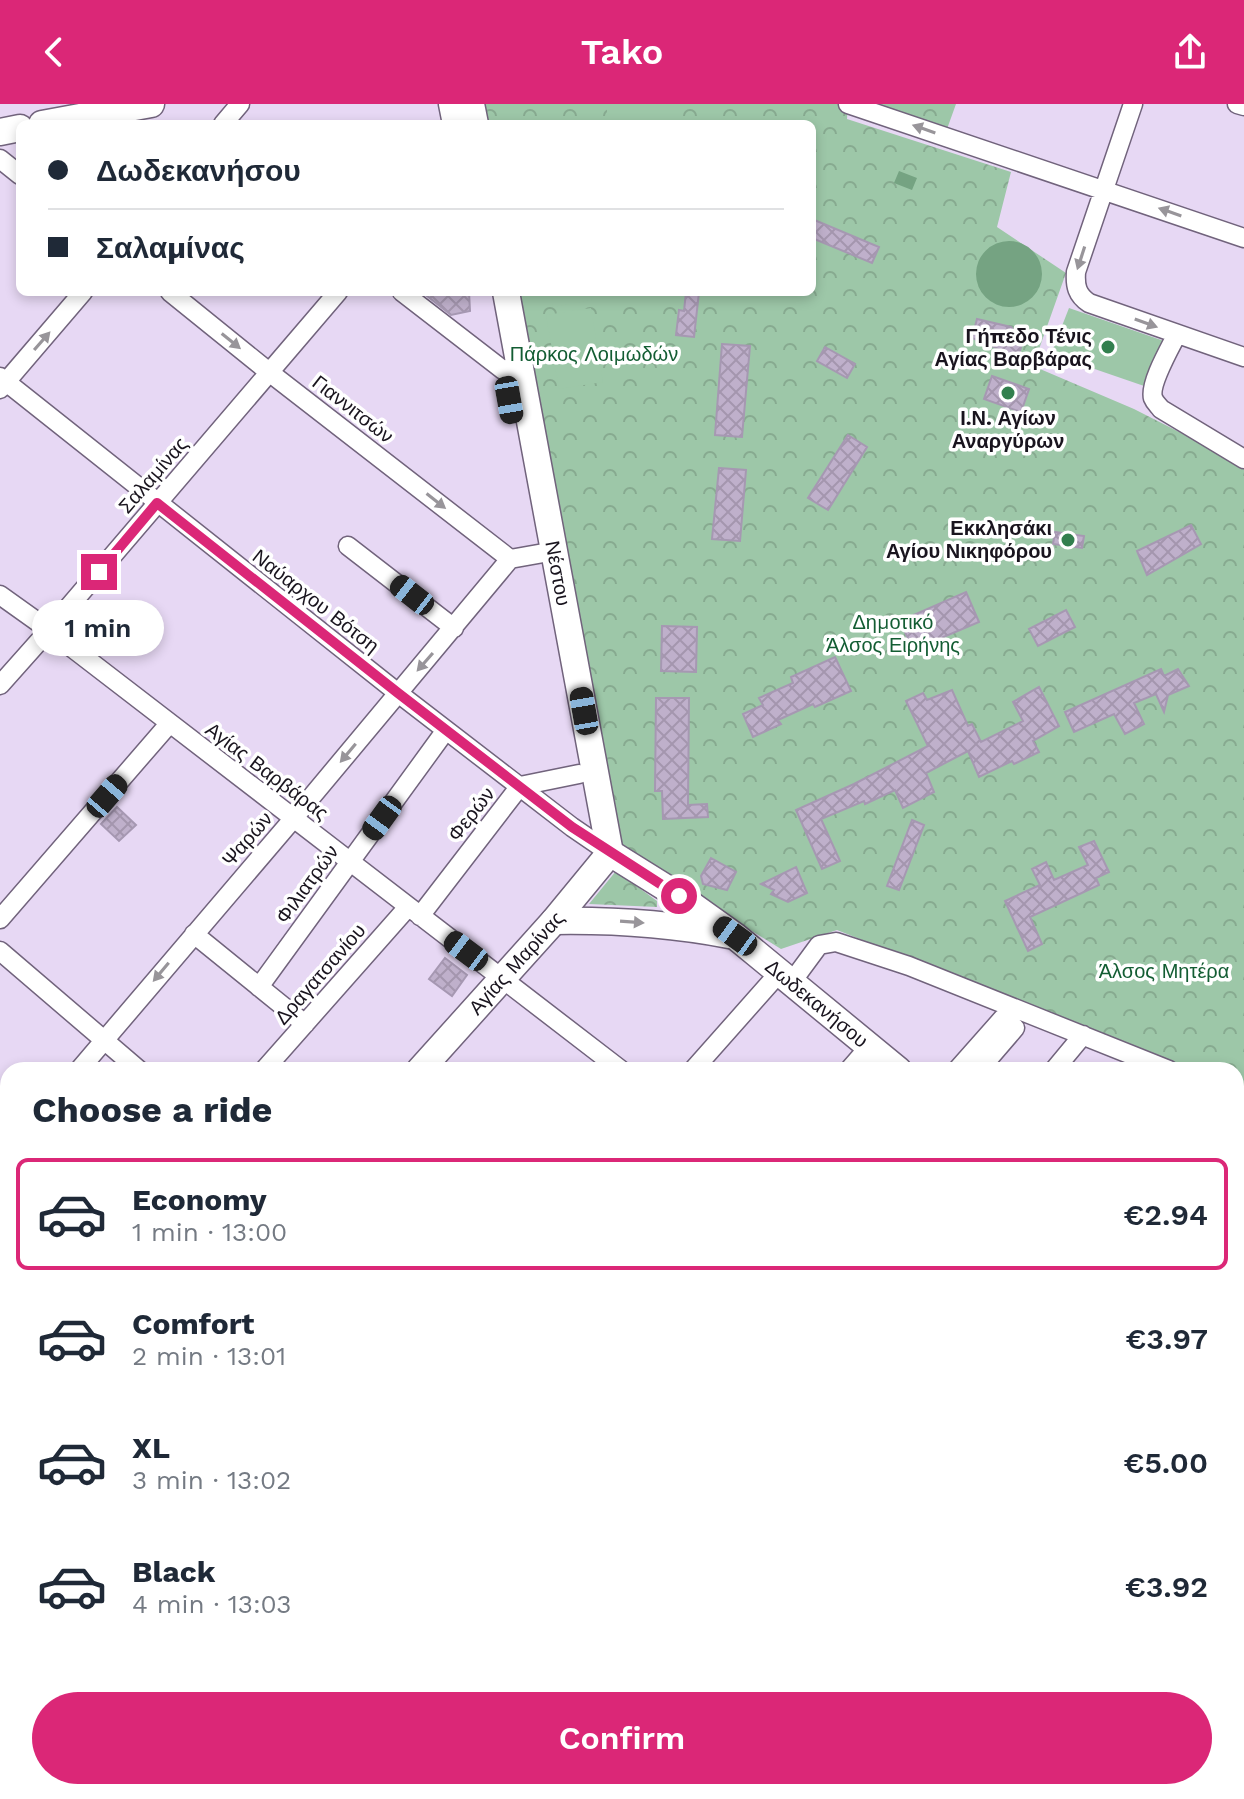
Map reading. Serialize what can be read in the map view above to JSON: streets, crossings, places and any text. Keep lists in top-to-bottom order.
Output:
{
  "streets": {
    "street": [
      "Γιαννιτσών",
      "Σαλαμίνας",
      "Νέστου",
      "Ναύαρχου Βότση",
      "Αγίας Βαρβάρας",
      "Φερών",
      "Ψαρών",
      "Φιλιατρών",
      "Αγίας Μαρίνας",
      "Δραγατσανίου",
      "Δωδεκανήσου"
    ]
  },
  "crossings": [
    ["Γιαννιτσών", "Σαλαμίνας"],
    ["Γιαννιτσών", "Ψαρών"],
    ["Σαλαμίνας", "Ναύαρχου Βότση"],
    ["Σαλαμίνας", "Αγίας Βαρβάρας"],
    ["Νέστου", "Ναύαρχου Βότση"],
    ["Νέστου", "Φερών"],
    ["Νέστου", "Αγίας Μαρίνας"],
    ["Νέστου", "Δωδεκανήσου"],
    ["Ναύαρχου Βότση", "Φερών"],
    ["Ναύαρχου Βότση", "Ψαρών"],
    ["Ναύαρχου Βότση", "Φιλιατρών"],
    ["Ναύαρχου Βότση", "Αγίας Μαρίνας"],
    ["Ναύαρχου Βότση", "Δωδεκανήσου"],
    ["Αγίας Βαρβάρας", "Φερών"],
    ["Αγίας Βαρβάρας", "Ψαρών"],
    ["Αγίας Βαρβάρας", "Φιλιατρών"],
    ["Αγίας Βαρβάρας", "Αγίας Μαρίνας"],
    ["Αγίας Βαρβάρας", "Δραγατσανίου"],
    ["Φερών", "Δραγατσανίου"],
    ["Αγίας Μαρίνας", "Δωδεκανήσου"]
  ],
  "one_way": ["Ψαρών"],
  "parks": ["Πάρκος Λοιμωδών", "Δημοτικό Άλσος Ειρήνης", "Άλσος Μητέρα"],
  "places": ["Γήπεδο Τένις Αγίας Βαρβάρας", "Ι.Ν. Αγίων Αναργύρων", "Εκκλησάκι Αγίου Νικηφόρου"],
  "page": {
    "header": "Tako",
    "banner": ["Δωδεκανήσου", "Σαλαμίνας"],
    "bubble": "1 min",
    "heading": "Choose a ride",
    "list": [
      {
        "name": "Economy",
        "note": "1 min · 13:00",
        "value": "€2.94"
      },
      {
        "name": "Comfort",
        "note": "2 min · 13:01",
        "value": "€3.97"
      },
      {
        "name": "XL",
        "note": "3 min · 13:02",
        "value": "€5.00"
      },
      {
        "name": "Black",
        "note": "4 min · 13:03",
        "value": "€3.92"
      }
    ],
    "buttons": "Confirm"
  }
}
